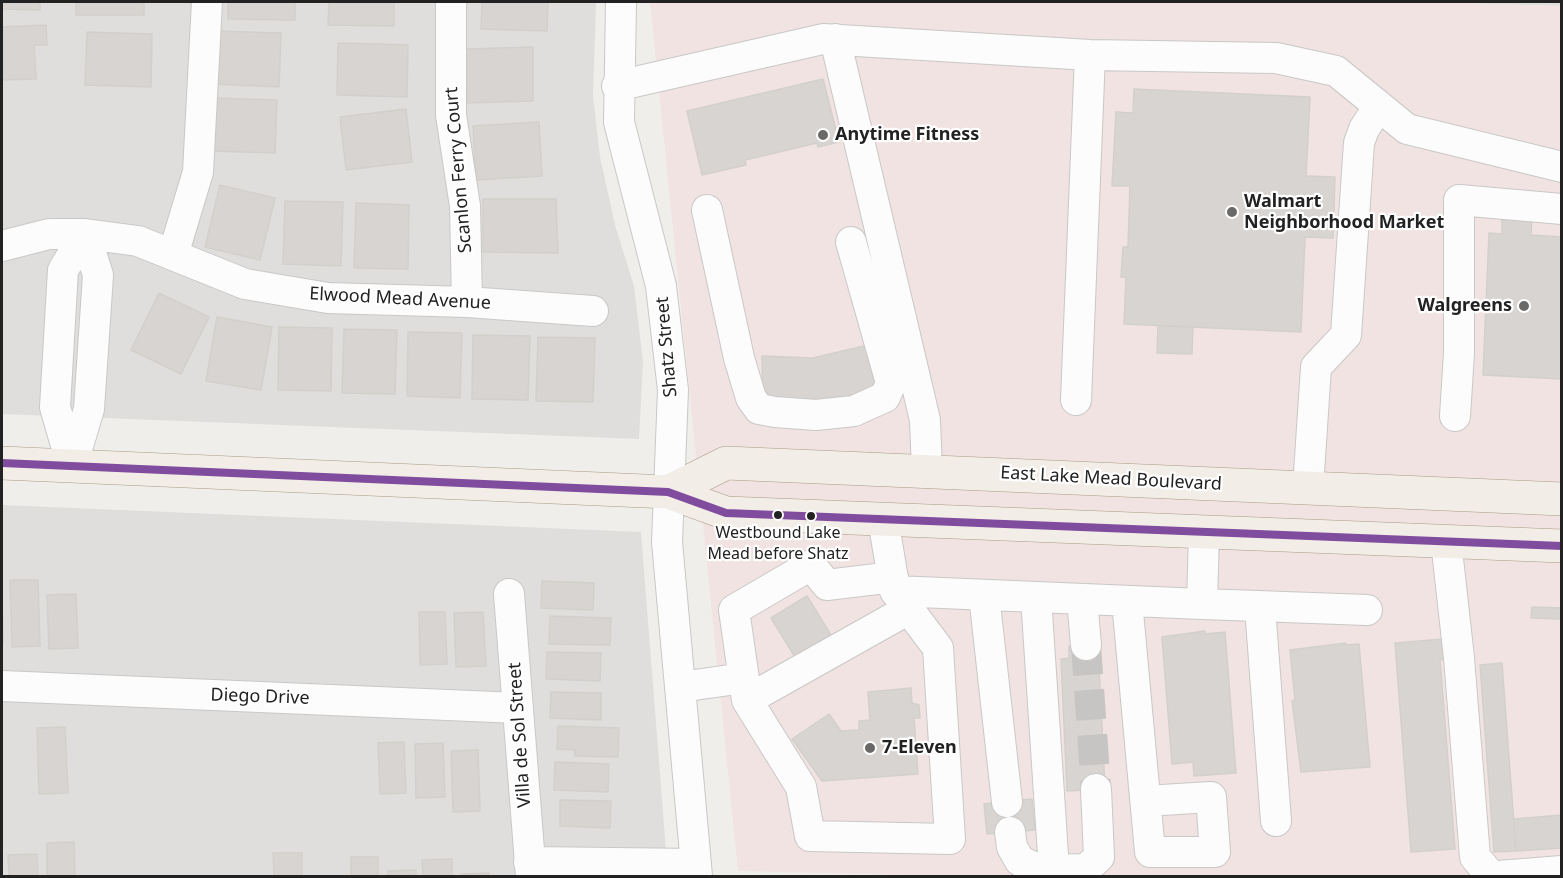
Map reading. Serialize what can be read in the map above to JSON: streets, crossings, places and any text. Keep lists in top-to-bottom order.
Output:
{
  "streets": {
    "main road": ["East Lake Mead Boulevard"],
    "street": [
      "Scanlon Ferry Court",
      "Elwood Mead Avenue",
      "Shatz Street",
      "Diego Drive",
      "Villa de Sol Street"
    ]
  },
  "crossings": [
    ["Scanlon Ferry Court", "Elwood Mead Avenue"],
    ["Shatz Street", "East Lake Mead Boulevard"],
    ["Diego Drive", "Villa de Sol Street"]
  ],
  "places": [
    "Anytime Fitness",
    "Walmart Neighborhood Market",
    "Walgreens",
    "Westbound Lake Mead before Shatz",
    "7-Eleven"
  ]
}
